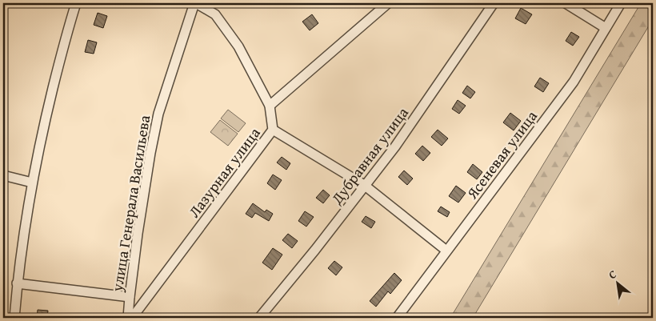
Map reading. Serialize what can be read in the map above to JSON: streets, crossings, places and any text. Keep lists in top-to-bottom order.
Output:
{
  "streets": {
    "street": [
      "Ясеневая улица",
      "Дубравная улица",
      "Лазурная улица",
      "улица Генерала Васильева"
    ]
  },
  "crossings": [
    ["Лазурная улица", "улица Генерала Васильева"]
  ],
  "north": "top left"
}
